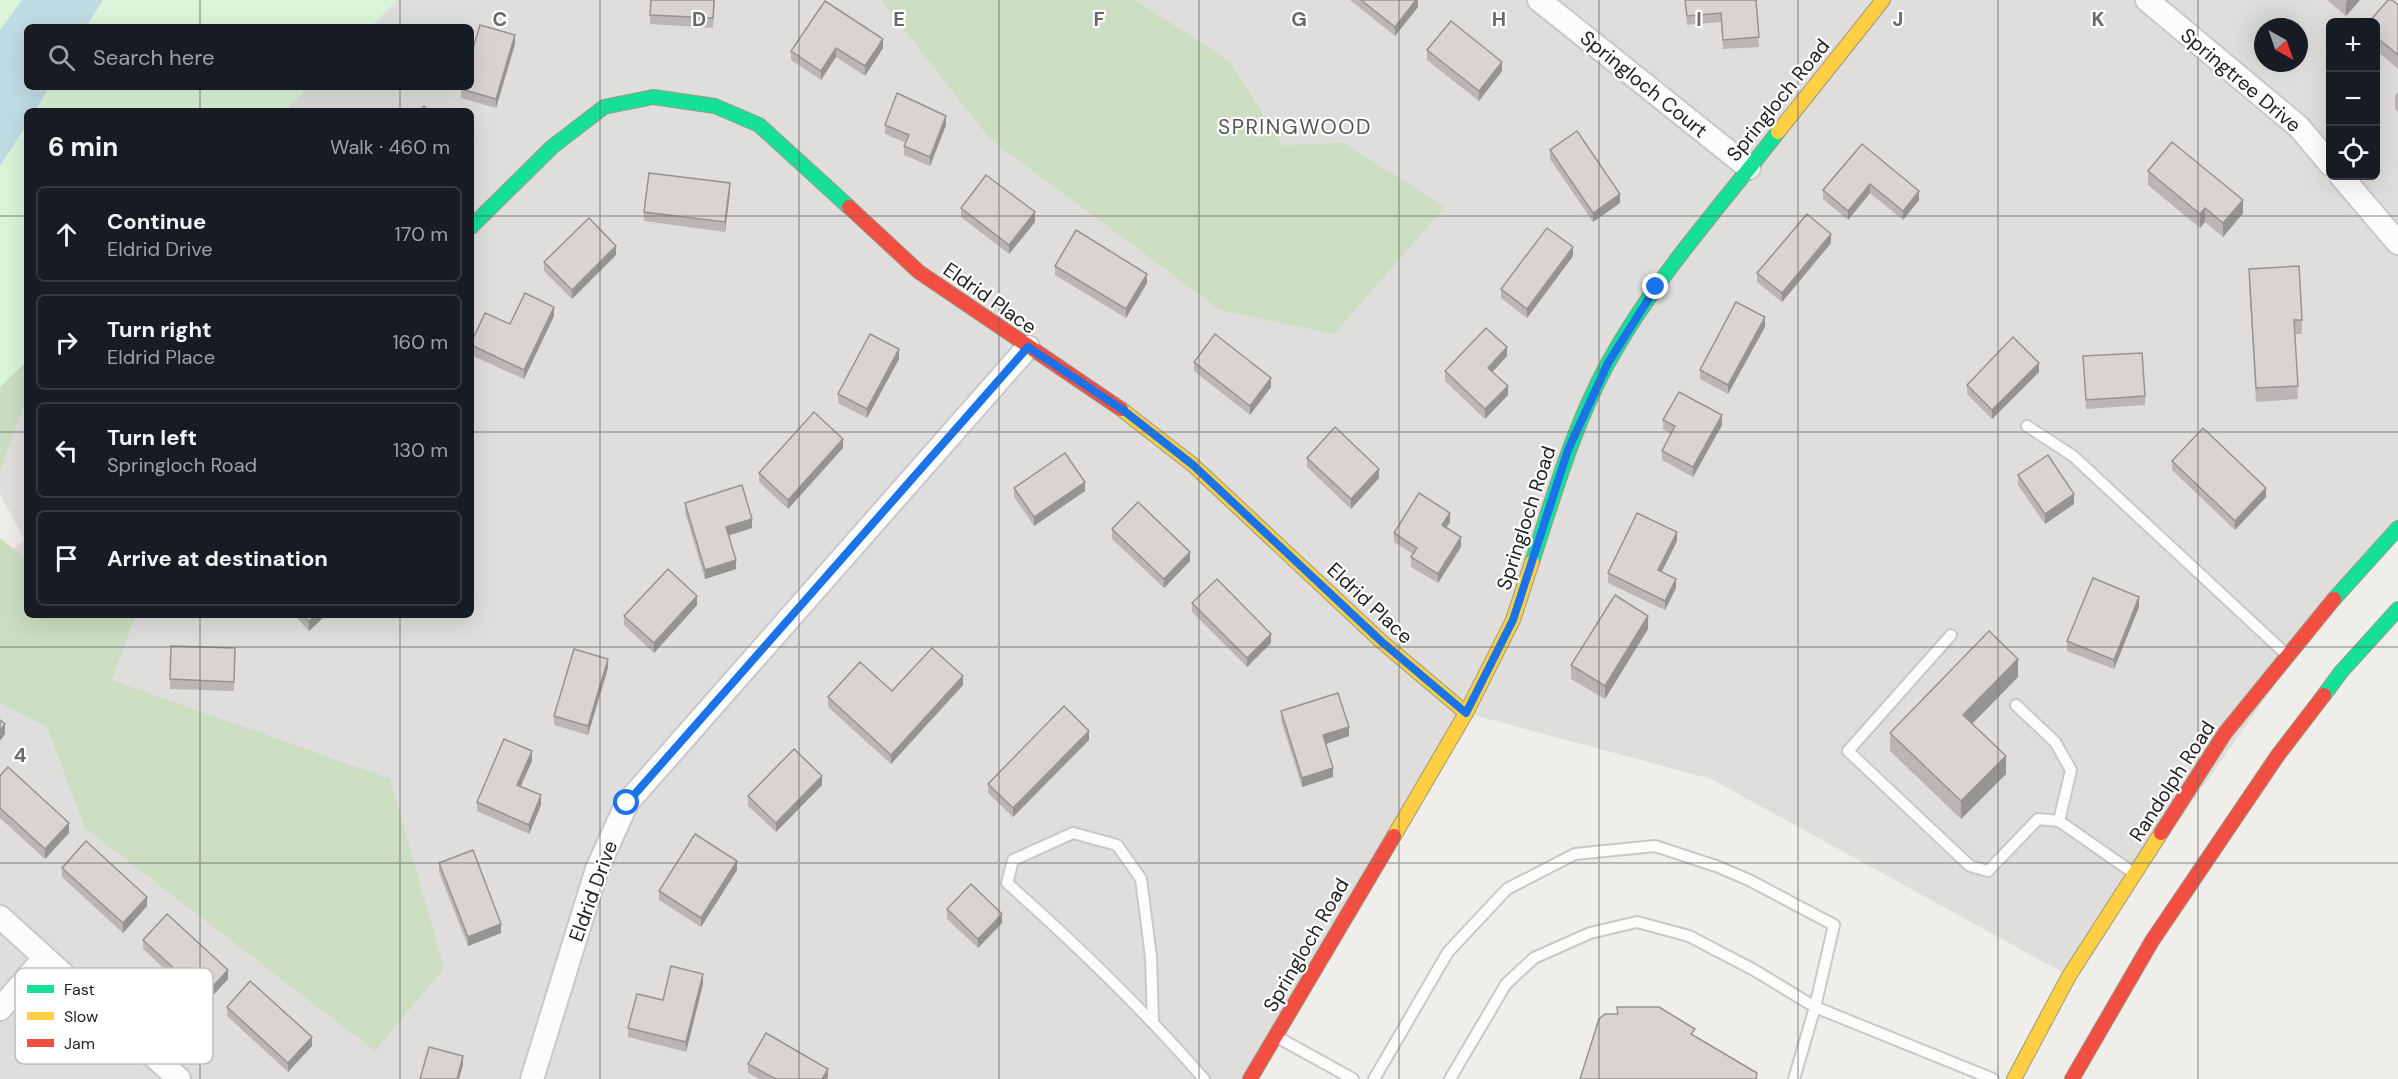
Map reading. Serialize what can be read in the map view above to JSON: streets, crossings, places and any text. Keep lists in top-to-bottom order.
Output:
{
  "streets": {
    "street": [
      "Springtree Drive",
      "Springloch Court",
      "Springloch Road",
      "Eldrid Place",
      "Randolph Road",
      "Eldrid Drive"
    ]
  },
  "crossings": [
    ["Springloch Court", "Springloch Road"],
    ["Springloch Road", "Eldrid Place"],
    ["Eldrid Place", "Eldrid Drive"]
  ],
  "districts": ["SPRINGWOOD"],
  "legend": ["Fast", "Slow", "Jam"],
  "north": "bottom right",
  "page": {
    "map_buttons": ["+", "−"],
    "search": "Search here",
    "heading": ["6 min", "Walk · 460 m"],
    "list": [
      ["Continue", "Eldrid Drive", "170 m"],
      ["Turn right", "Eldrid Place", "160 m"],
      ["Turn left", "Springloch Road", "130 m"],
      "Arrive at destination"
    ]
  },
  "grid": {
    "columns": [
      "C",
      "D",
      "E",
      "F",
      "G",
      "H",
      "I",
      "J",
      "K"
    ],
    "rows": ["4"]
  }
}
